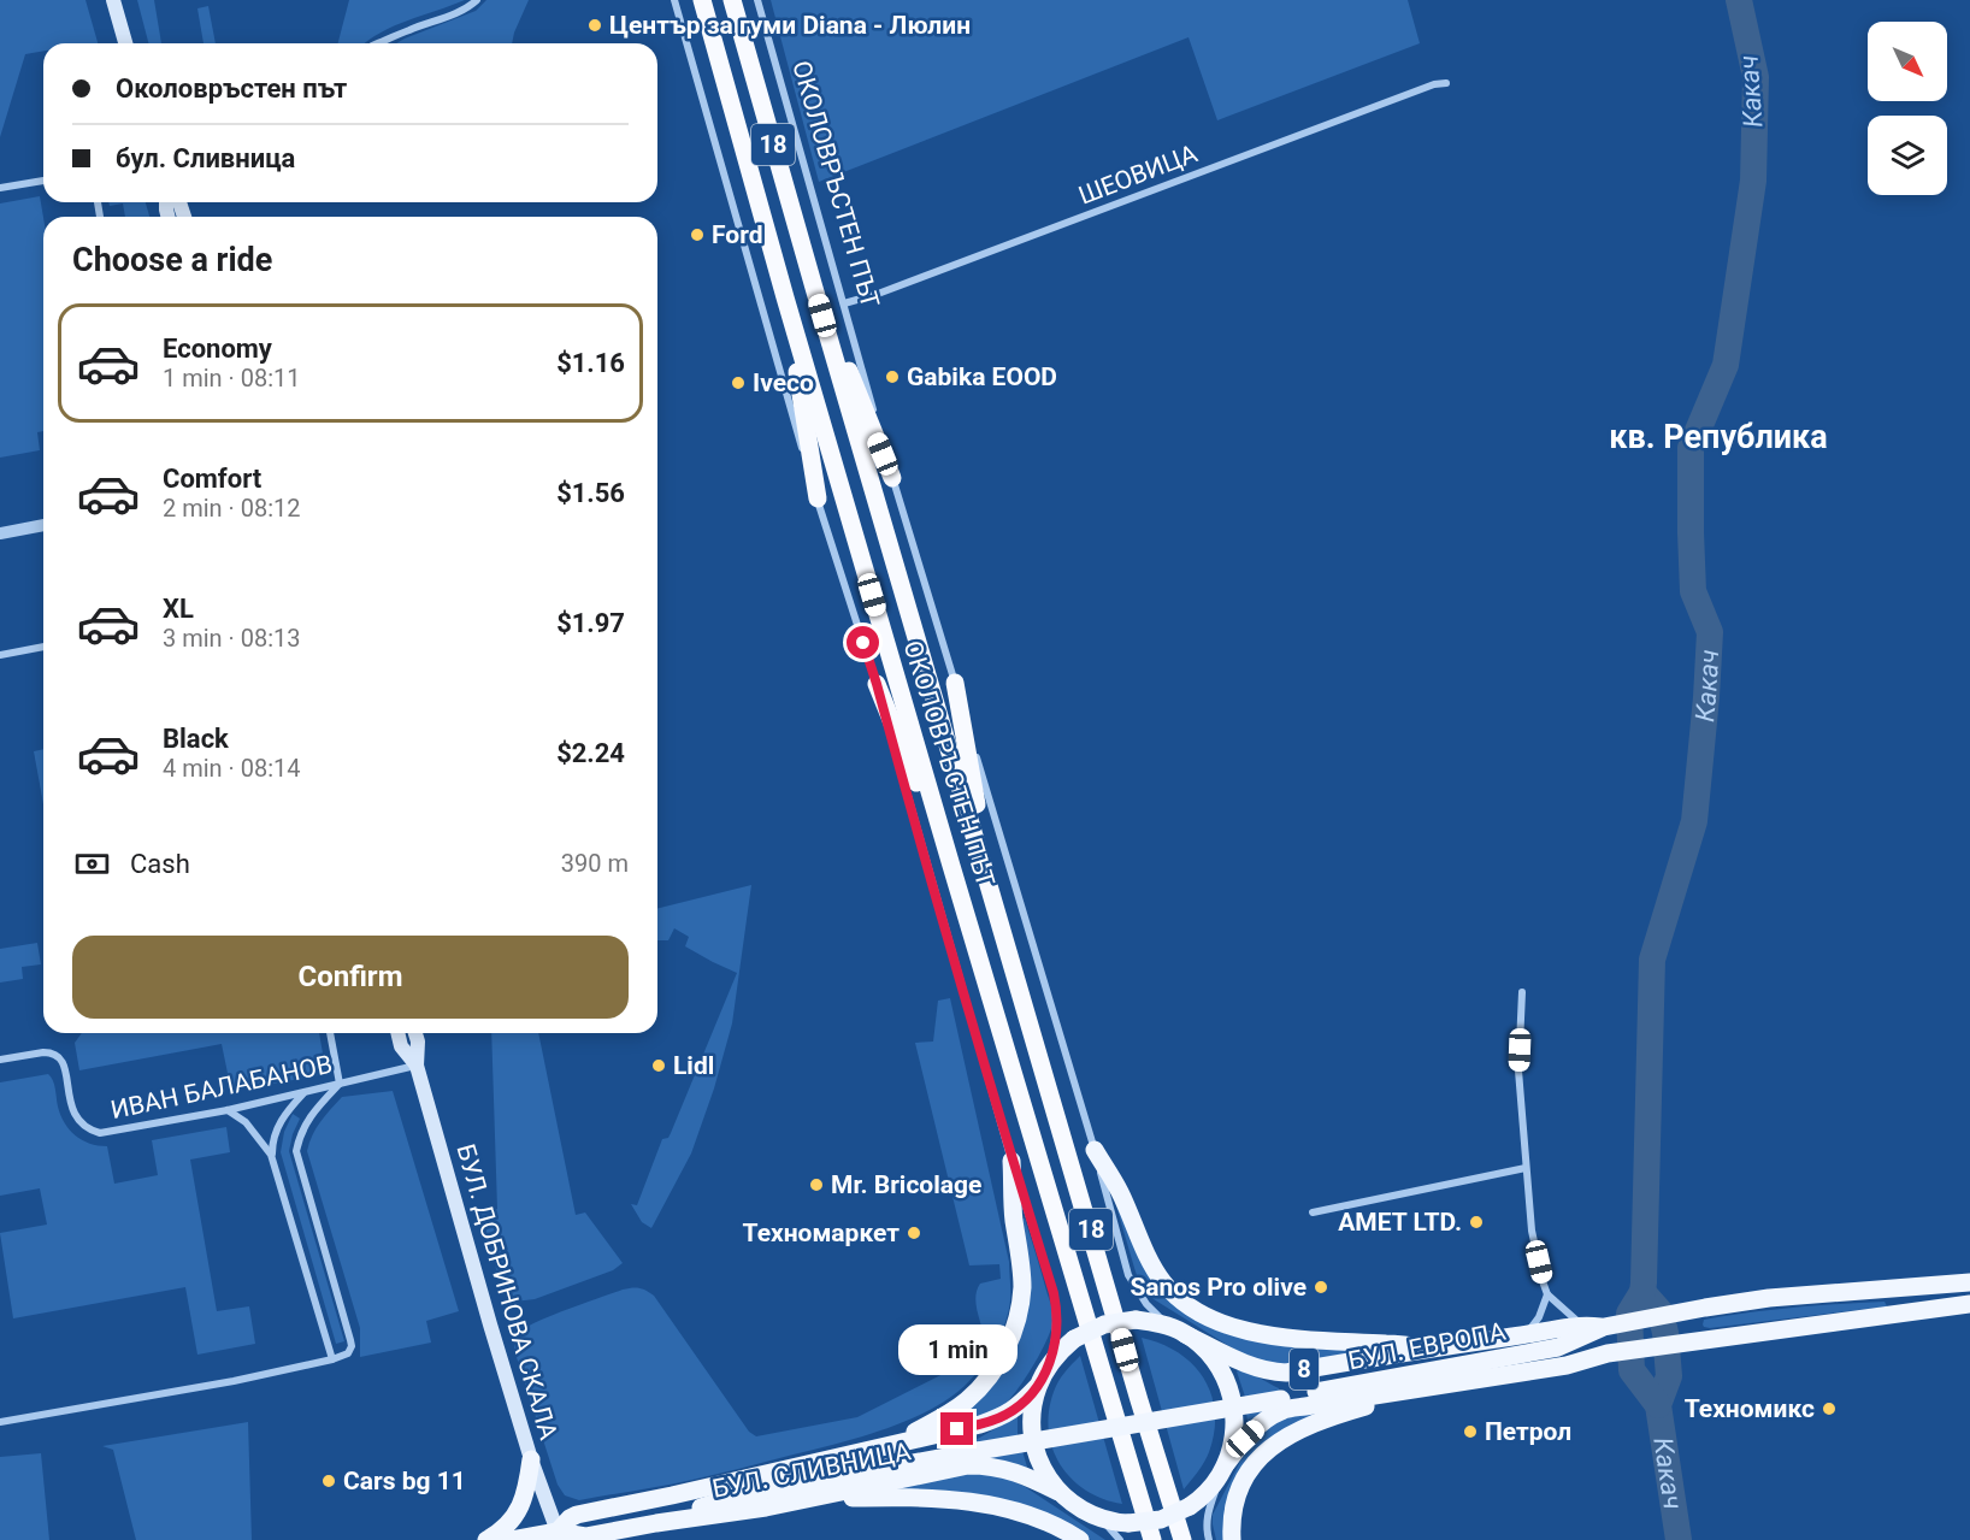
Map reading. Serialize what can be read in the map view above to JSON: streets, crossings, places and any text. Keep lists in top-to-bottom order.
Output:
{
  "streets": {
    "highway": ["18", "ОКОЛОВРЪСТЕН ПЪТ"],
    "main road": [
      "БУЛ. ДОБРИНОВА СКАЛА",
      "БУЛ. ЕВРОПА",
      "8",
      "БУЛ. СЛИВНИЦА"
    ],
    "street": ["ШЕОВИЦА", "ИВАН БАЛАБАНОВ"]
  },
  "crossings": [
    ["ШЕОВИЦА", "ОКОЛОВРЪСТЕН ПЪТ"],
    ["ОКОЛОВРЪСТЕН ПЪТ", "БУЛ. ЕВРОПА"],
    ["ОКОЛОВРЪСТЕН ПЪТ", "8"],
    ["ОКОЛОВРЪСТЕН ПЪТ", "БУЛ. СЛИВНИЦА"],
    ["ИВАН БАЛАБАНОВ", "БУЛ. ДОБРИНОВА СКАЛА"],
    ["БУЛ. ДОБРИНОВА СКАЛА", "БУЛ. СЛИВНИЦА"],
    ["БУЛ. ЕВРОПА", "8"],
    ["БУЛ. ЕВРОПА", "БУЛ. СЛИВНИЦА"],
    ["8", "БУЛ. СЛИВНИЦА"]
  ],
  "districts": ["кв. Република"],
  "water": ["Какач"],
  "places": [
    "Център за гуми Diana - Люлин",
    "Ford",
    "Gabika EOOD",
    "Iveco",
    "Lidl",
    "Mr. Bricolage",
    "AMET LTD.",
    "Техномаркет",
    "Sanos Pro olive",
    "Техномикс",
    "Петрол",
    "Cars bg 11"
  ],
  "north": "bottom right",
  "page": {
    "banner": ["Околовръстен път", "бул. Сливница"],
    "heading": "Choose a ride",
    "list": [
      {
        "name": "Economy",
        "note": "1 min · 08:11",
        "value": "$1.16"
      },
      {
        "name": "Comfort",
        "note": "2 min · 08:12",
        "value": "$1.56"
      },
      {
        "name": "XL",
        "note": "3 min · 08:13",
        "value": "$1.97"
      },
      {
        "name": "Black",
        "note": "4 min · 08:14",
        "value": "$2.24"
      }
    ],
    "pay": ["Cash", "390 m"],
    "buttons": "Confirm",
    "bubble": "1 min"
  }
}
